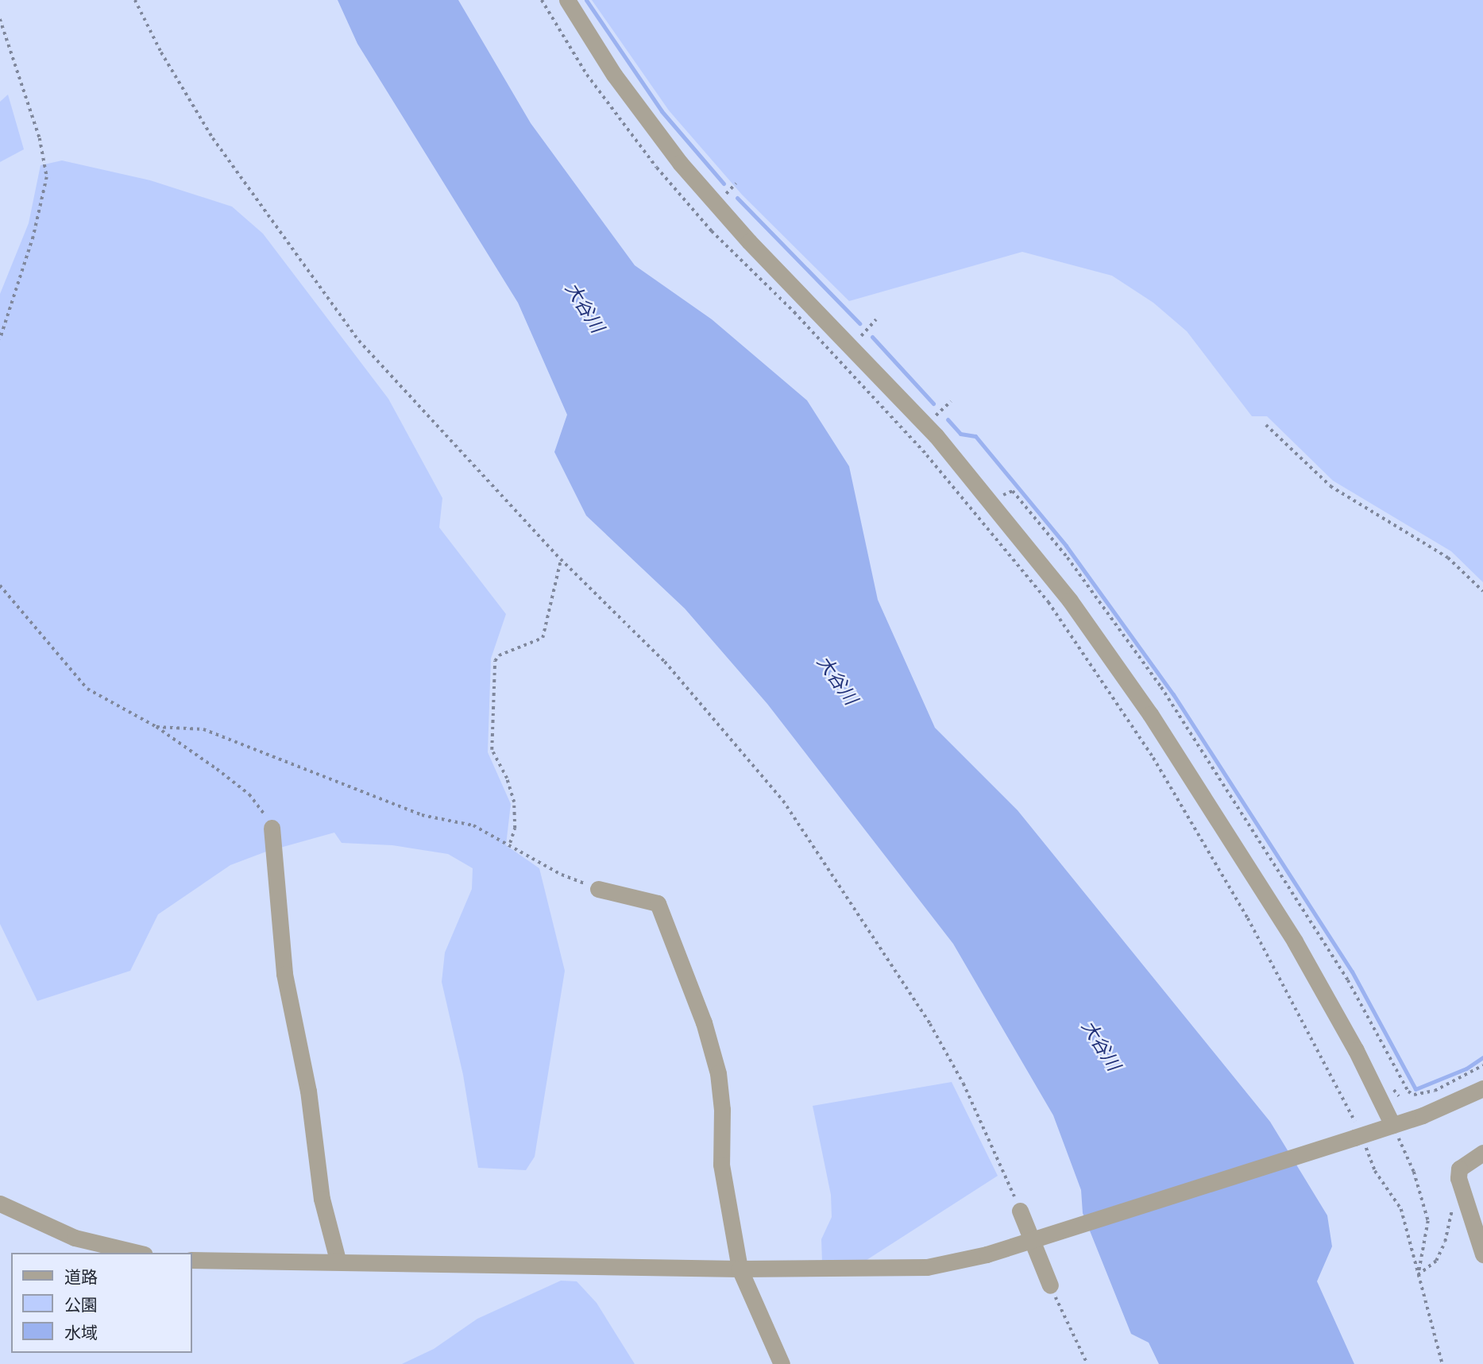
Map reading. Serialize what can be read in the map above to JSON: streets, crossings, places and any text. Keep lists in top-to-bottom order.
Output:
{
  "water": ["大谷川"],
  "legend": ["道路", "公園", "水域"]
}
